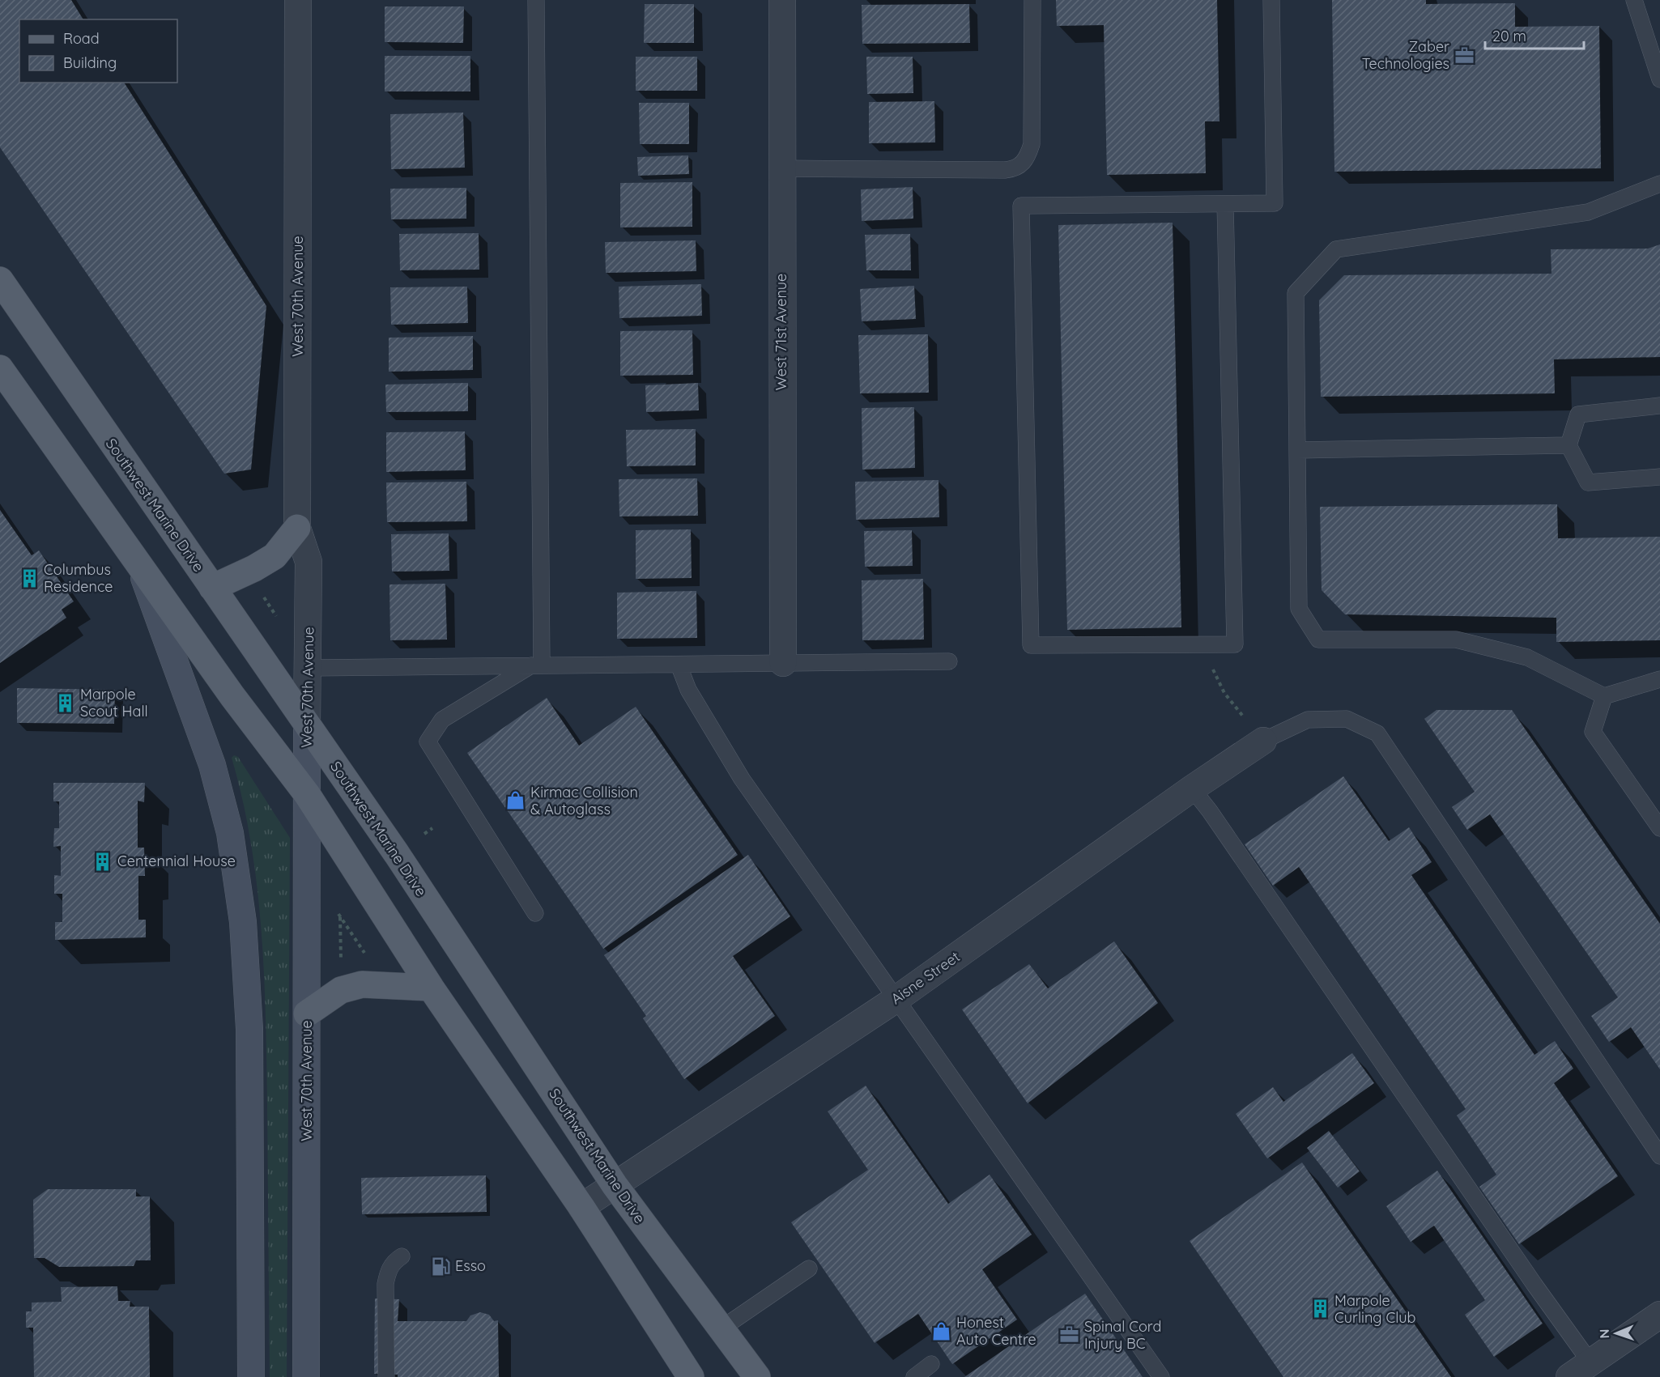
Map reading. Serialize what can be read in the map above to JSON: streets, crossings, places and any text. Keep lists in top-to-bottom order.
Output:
{
  "streets": {
    "main road": ["West 70th Avenue", "Southwest Marine Drive"],
    "street": ["West 71st Avenue", "Aisne Street"]
  },
  "crossings": [
    ["West 70th Avenue", "Southwest Marine Drive"],
    ["Southwest Marine Drive", "Aisne Street"]
  ],
  "places": {
    "office": ["Zaber Technologies", "Spinal Cord Injury BC"],
    "building": [
      "Columbus Residence",
      "Marpole Scout Hall",
      "Centennial House",
      "Marpole Curling Club"
    ],
    "shop": ["Kirmac Collision & Autoglass", "Honest Auto Centre"],
    "fuel station": ["Esso"]
  },
  "legend": ["Road", "Building"],
  "scale_bar": "20 m",
  "north": "left"
}
